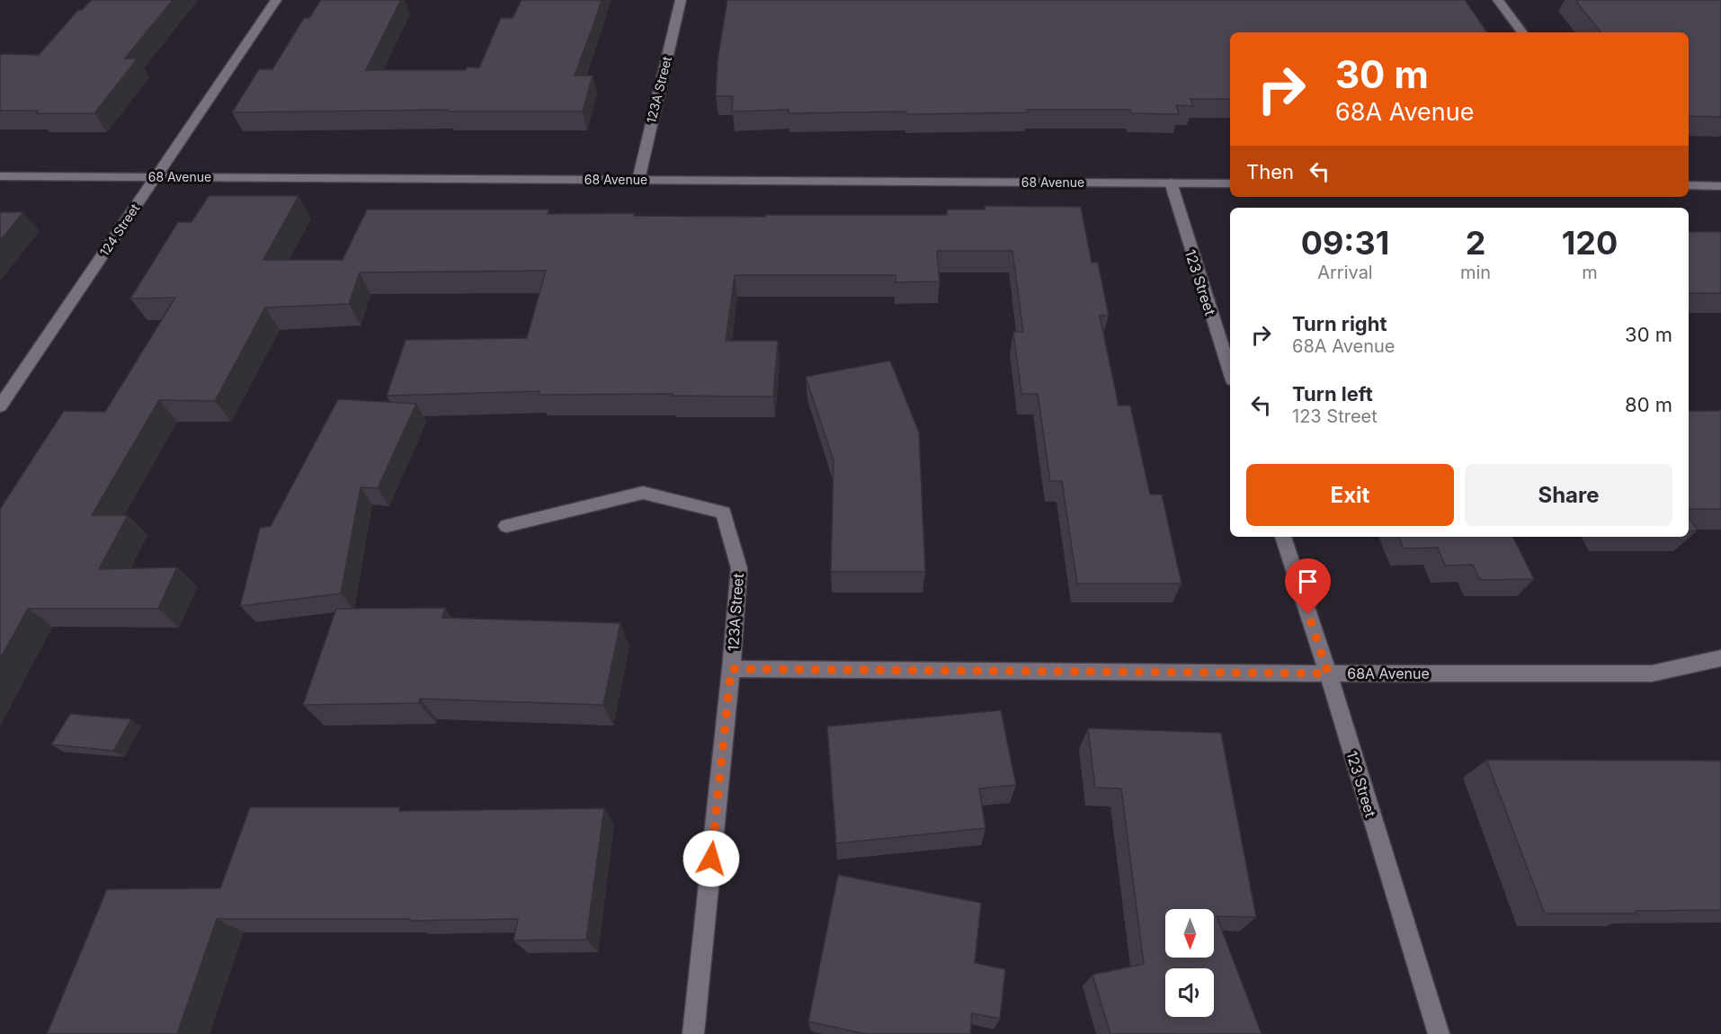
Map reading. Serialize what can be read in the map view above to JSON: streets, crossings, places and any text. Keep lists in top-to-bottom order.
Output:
{
  "streets": {
    "street": [
      "123A Street",
      "68 Avenue",
      "124 Street",
      "123 Street",
      "68A Avenue"
    ]
  },
  "crossings": [
    ["123A Street", "68 Avenue"],
    ["123A Street", "68A Avenue"],
    ["68 Avenue", "124 Street"],
    ["68 Avenue", "123 Street"],
    ["123 Street", "68A Avenue"]
  ],
  "north": "bottom",
  "page": {
    "turn": ["30 m", "68A Avenue"],
    "then": "Then",
    "eta": [
      "09:31",
      "Arrival",
      "2",
      "min",
      "120",
      "m"
    ],
    "list": [
      {
        "name": "Turn right",
        "note": "68A Avenue",
        "value": "30 m"
      },
      {
        "name": "Turn left",
        "note": "123 Street",
        "value": "80 m"
      }
    ],
    "buttons": ["Exit", "Share"]
  }
}
